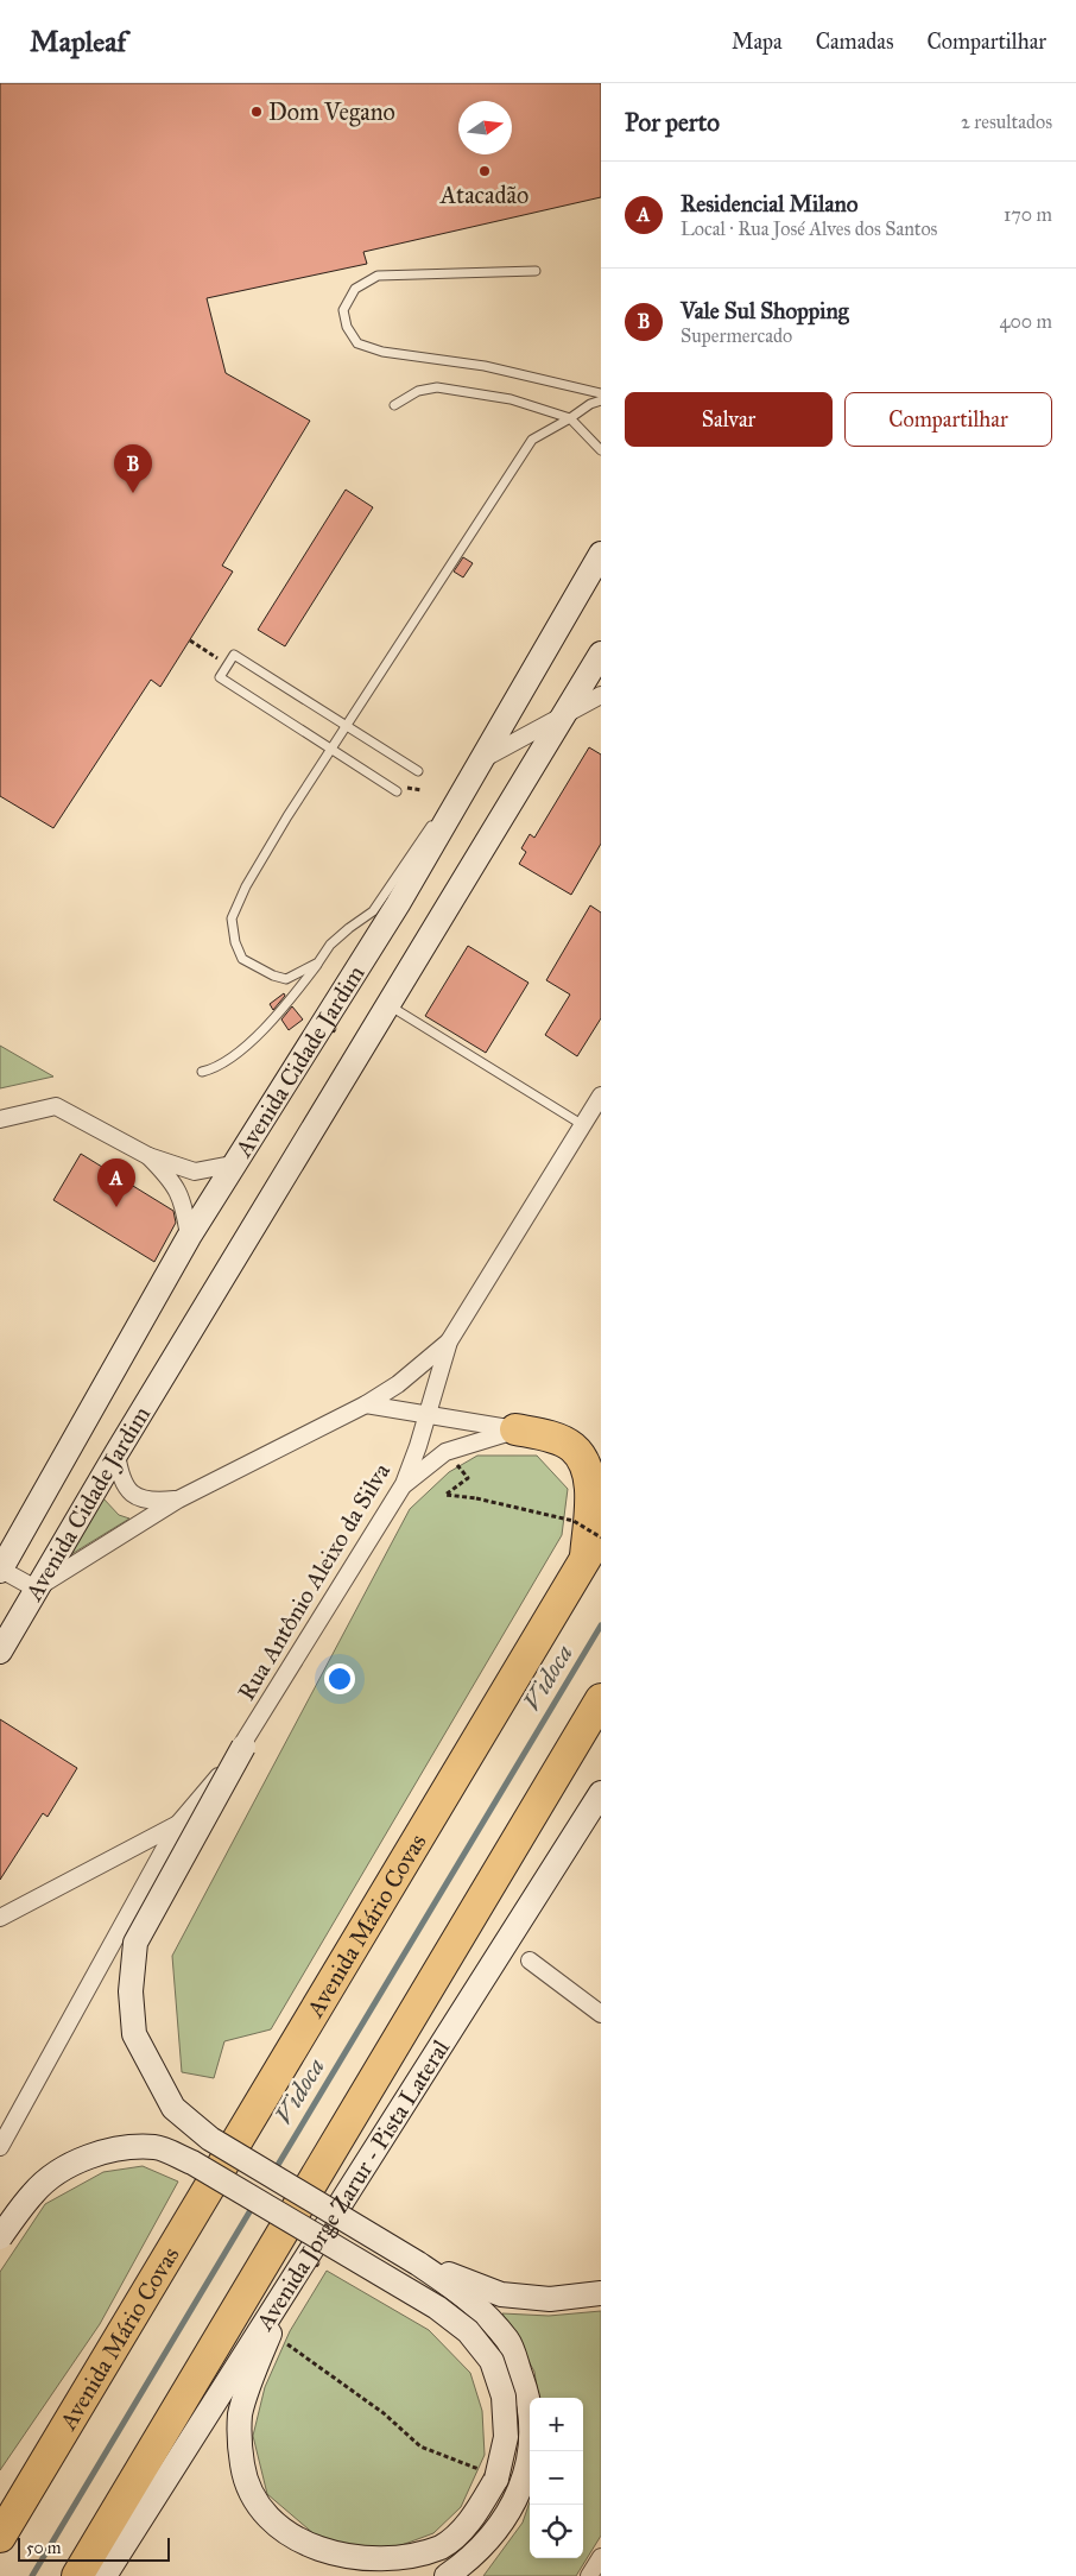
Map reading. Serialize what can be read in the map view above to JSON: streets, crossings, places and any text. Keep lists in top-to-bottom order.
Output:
{
  "streets": {
    "highway": ["Avenida Mário Covas"],
    "main road": ["Avenida Cidade Jardim", "Avenida Jorge Zarur - Pista Lateral"],
    "street": ["Rua Antônio Aleixo da Silva"]
  },
  "water": ["Vidoca"],
  "places": ["Dom Vegano", "Atacadão"],
  "scale_bar": "50 m",
  "north": "right",
  "page": {
    "header": "Mapleaf",
    "nav": ["Mapa", "Camadas", "Compartilhar"],
    "heading": ["Por perto", "2 resultados"],
    "list": [
      {
        "mark": "A",
        "name": "Residencial Milano",
        "note": "Local · Rua José Alves dos Santos",
        "value": "170 m"
      },
      {
        "mark": "B",
        "name": "Vale Sul Shopping",
        "note": "Supermercado",
        "value": "400 m"
      }
    ],
    "buttons": ["Salvar", "Compartilhar"],
    "pins": ["B", "A"],
    "map_buttons": ["+", "−"],
    "scale": "50 m"
  }
}
